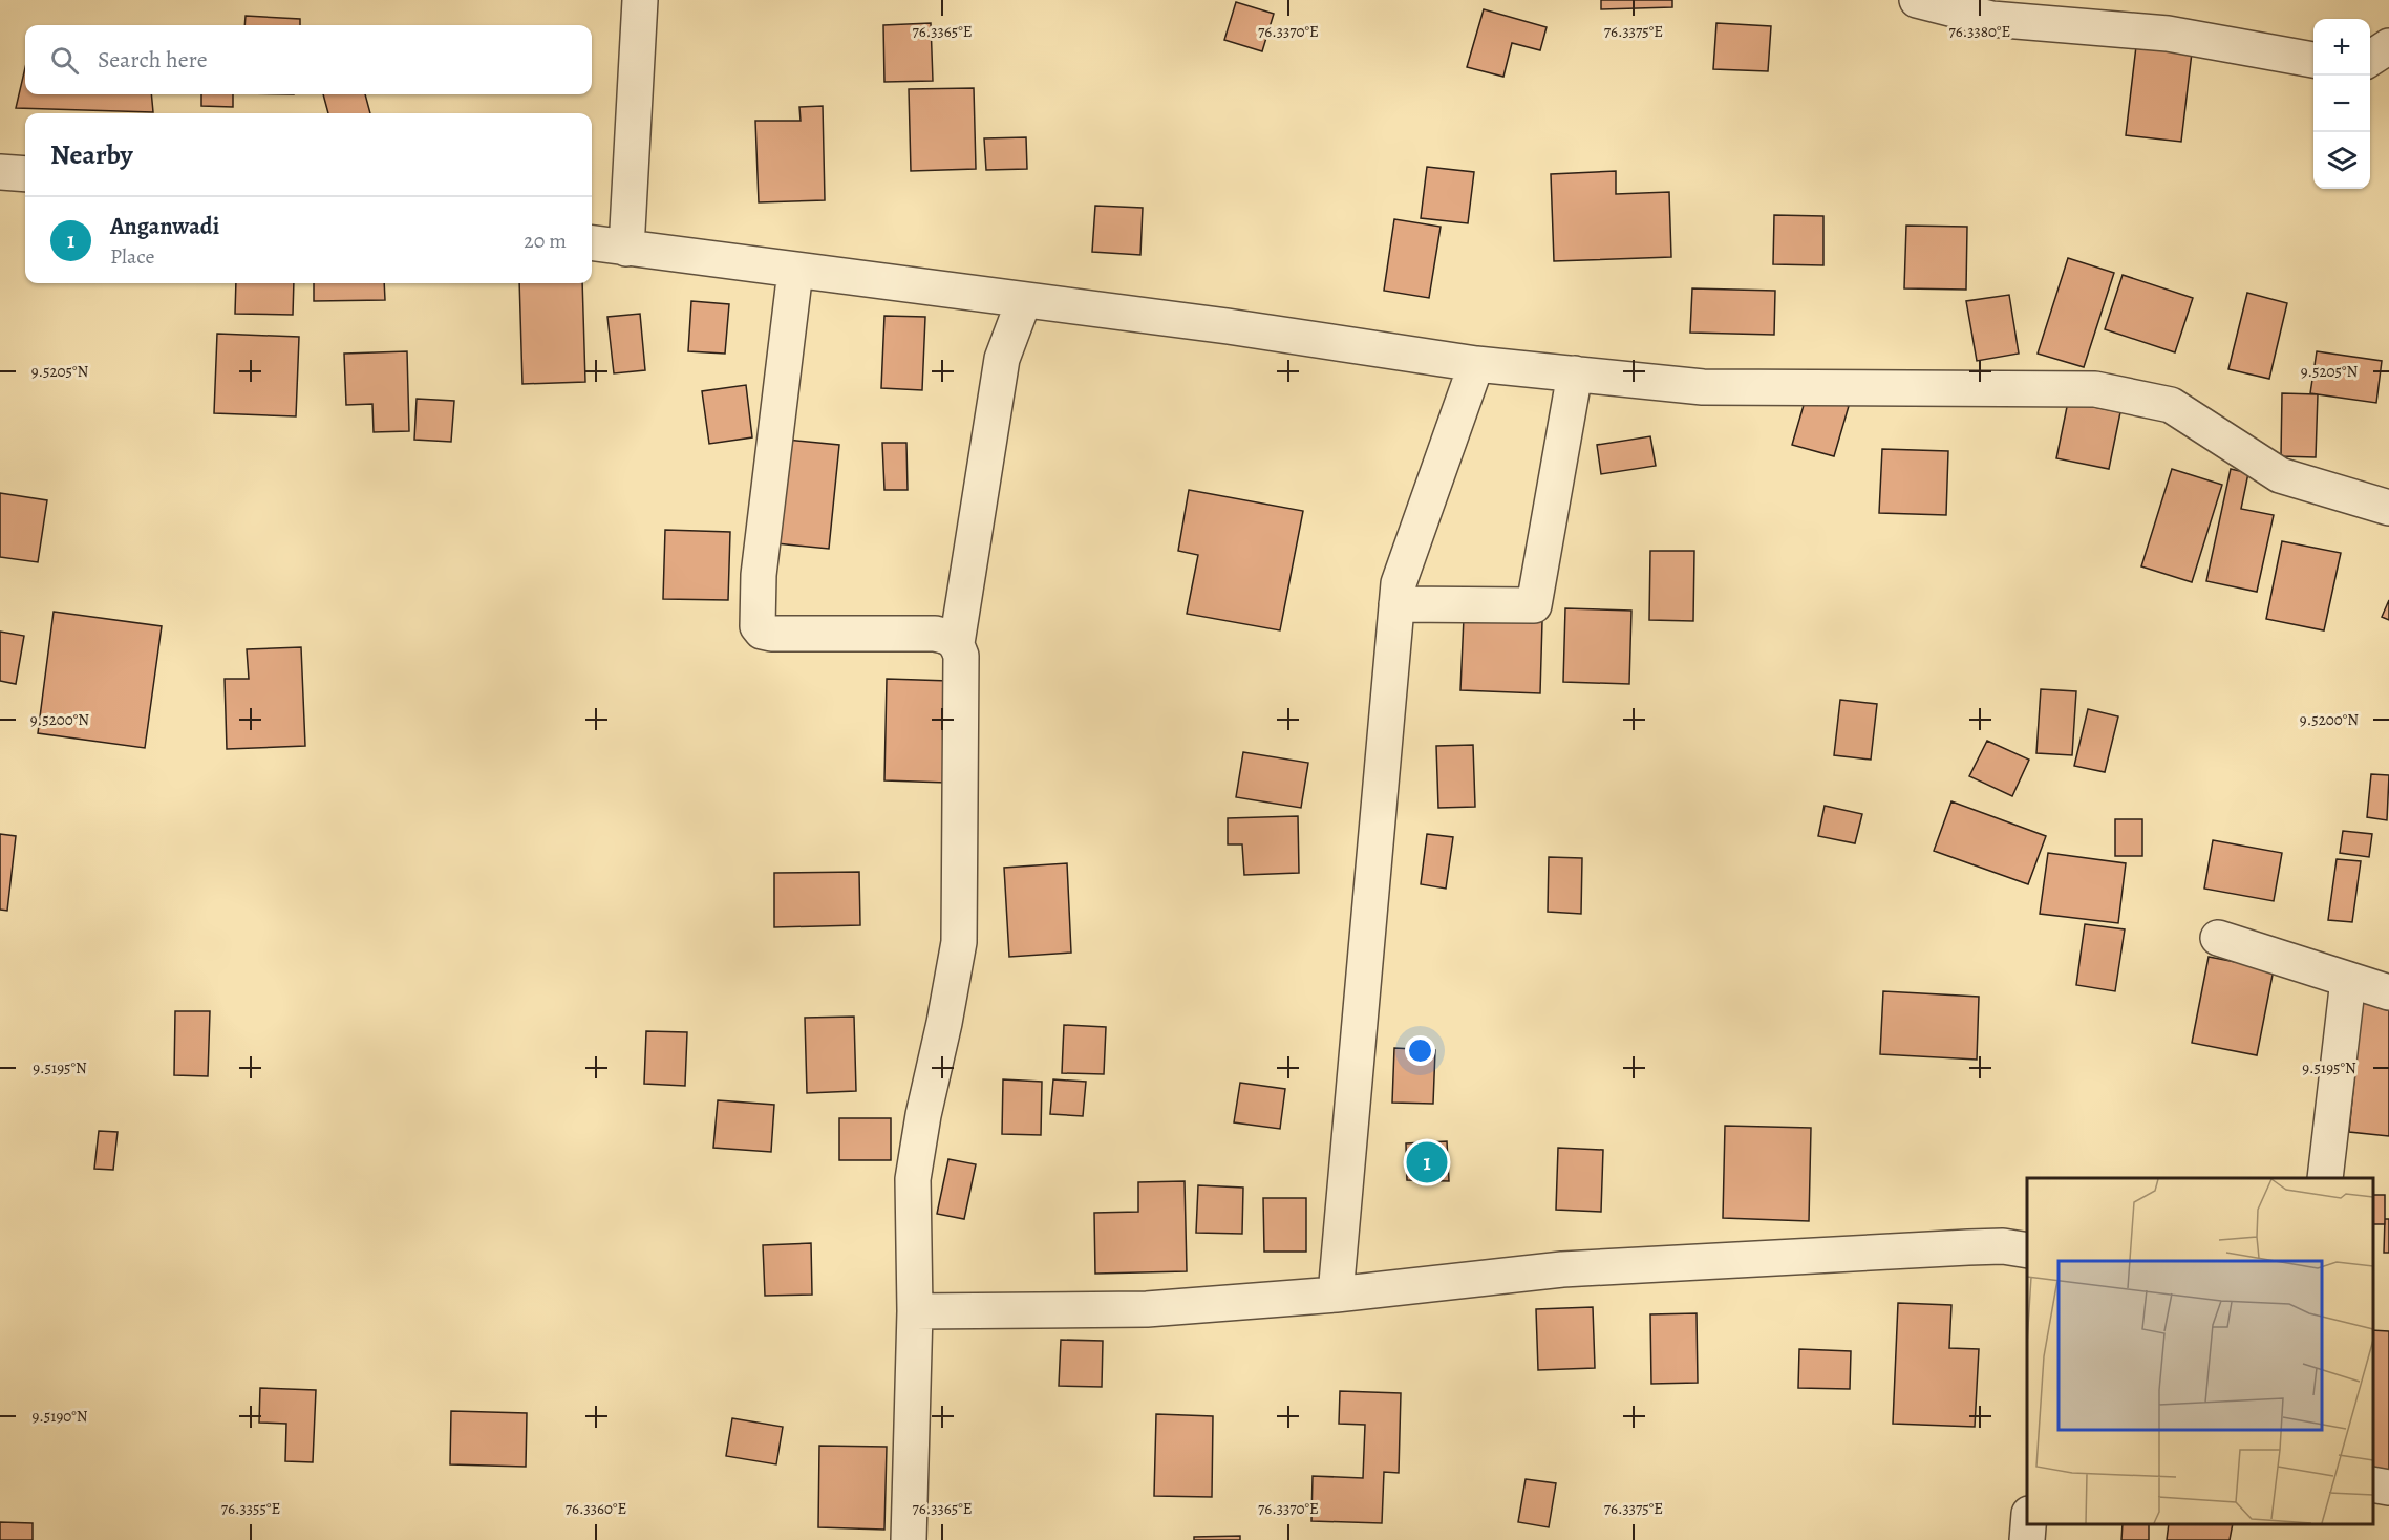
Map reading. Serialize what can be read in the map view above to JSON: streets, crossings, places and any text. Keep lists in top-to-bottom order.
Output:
{
  "page": {
    "map_buttons": ["+", "−"],
    "search": "Search here",
    "heading": "Nearby",
    "list": [
      {
        "mark": "1",
        "name": "Anganwadi",
        "note": "Place",
        "value": "20 m"
      }
    ],
    "pins": "1"
  },
  "coordinates": [
    "76.3365°E",
    "76.3370°E",
    "76.3375°E",
    "76.3380°E",
    "9.5205°N",
    "9.5200°N",
    "9.5195°N",
    "9.5190°N",
    "76.3355°E",
    "76.3360°E"
  ]
}
